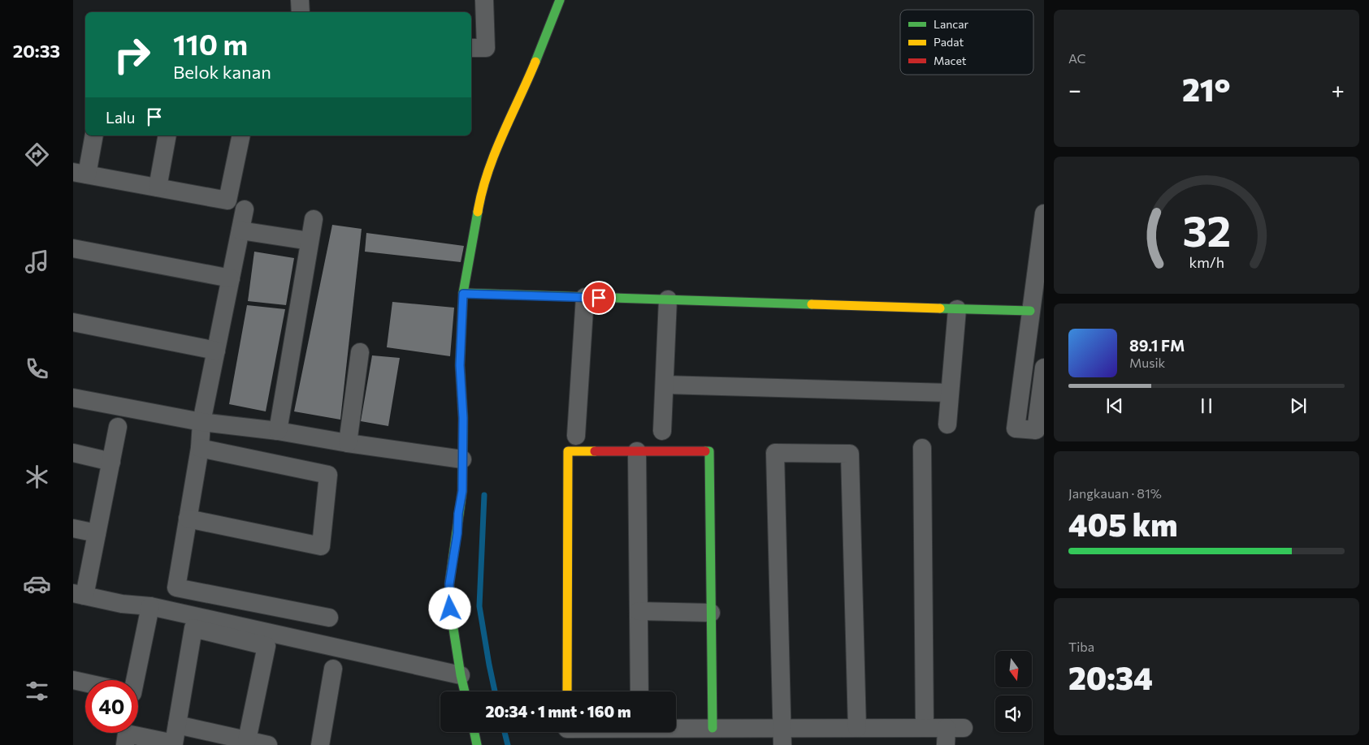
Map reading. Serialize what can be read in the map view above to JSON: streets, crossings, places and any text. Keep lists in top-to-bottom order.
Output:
{
  "legend": ["Lancar", "Padat", "Macet"],
  "north": "bottom",
  "page": {
    "tabs": "20:33",
    "tile": [
      "AC",
      ["Jangkauan · 81%", "405 km"],
      ["Tiba", "20:34"]
    ],
    "turn": ["110 m", "Belok kanan"],
    "heat": ["−", "21°", "+"],
    "then": "Lalu",
    "song": ["89.1 FM", "Musik"],
    "limit": "40",
    "trip": "20:34 · 1 mnt · 160 m",
    "gauge": ["32", "km/h"]
  }
}
